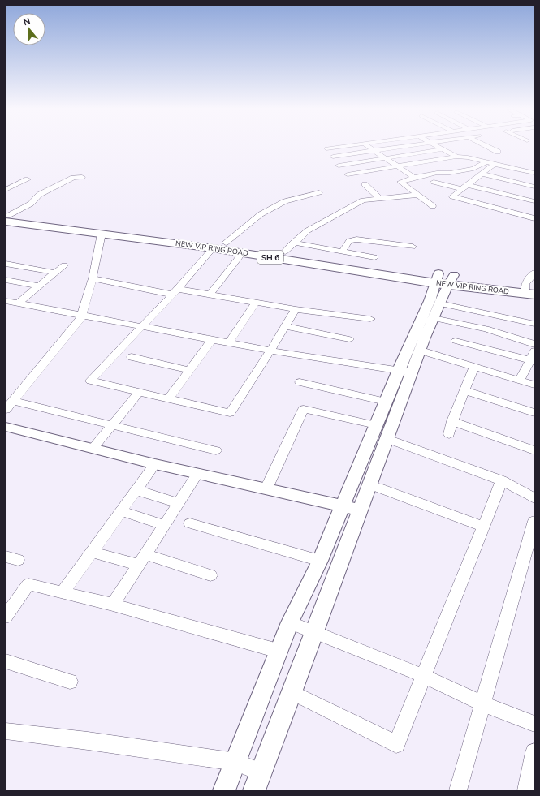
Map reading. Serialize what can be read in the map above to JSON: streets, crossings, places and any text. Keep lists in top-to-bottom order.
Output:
{
  "streets": {
    "main road": ["NEW VIP RING ROAD", "SH 6"]
  },
  "north": "top"
}
